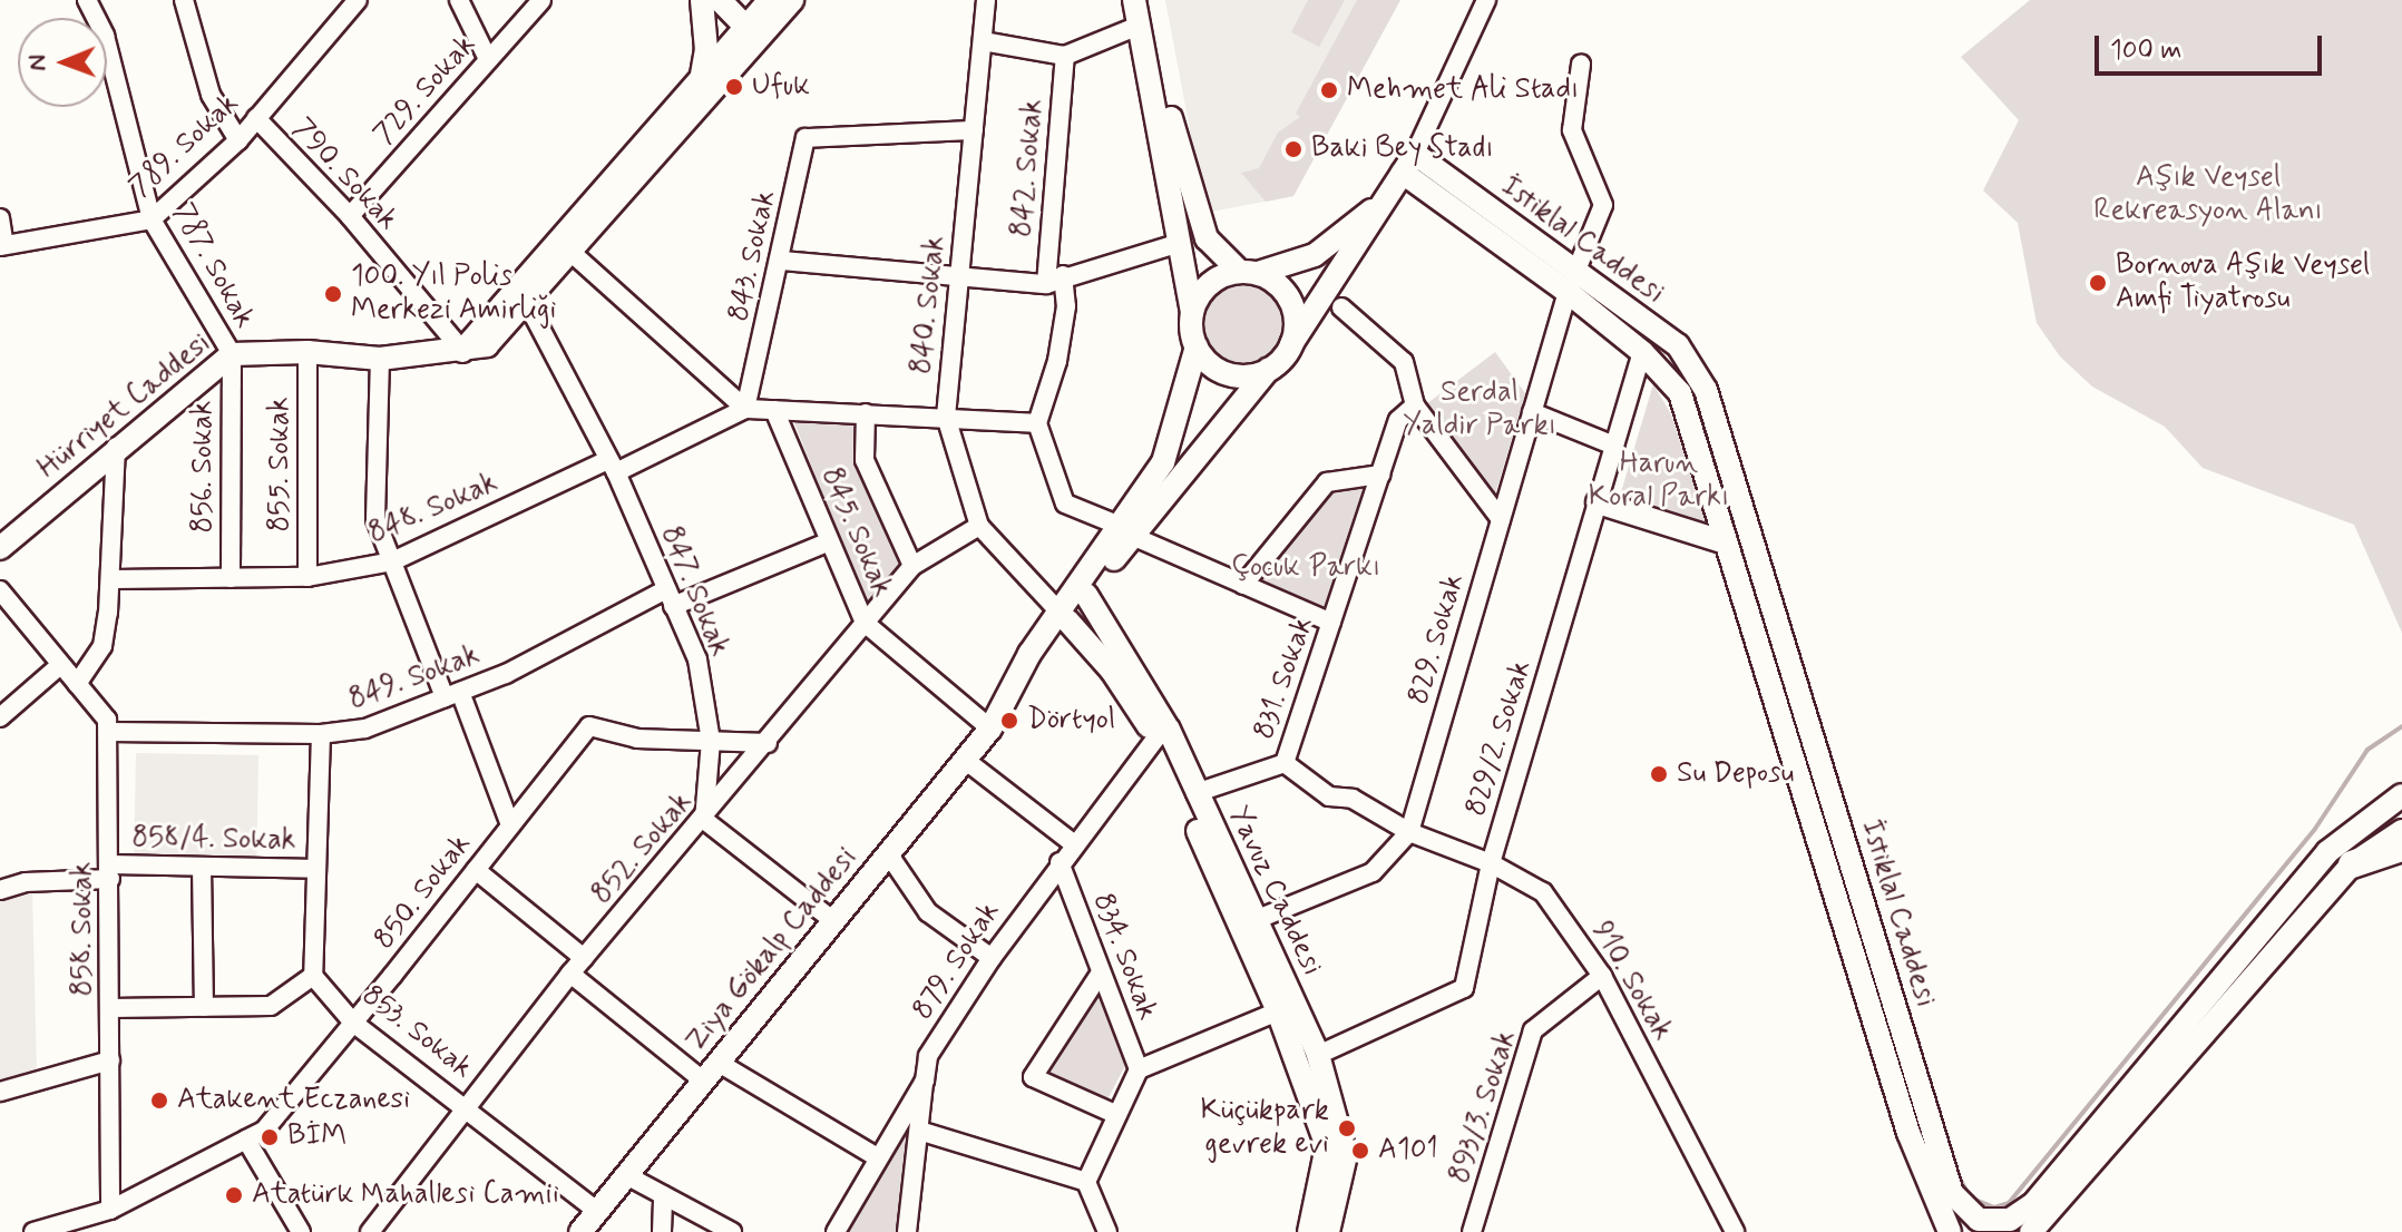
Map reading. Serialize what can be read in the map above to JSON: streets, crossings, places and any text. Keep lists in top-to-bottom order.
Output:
{
  "streets": {
    "main road": [
      "İstiklal Caddesi",
      "Hürriyet Caddesi",
      "Yavuz Caddesi",
      "Ziya Gökalp Caddesi"
    ],
    "street": [
      "729. Sokak",
      "789. Sokak",
      "842. Sokak",
      "790. Sokak",
      "843. Sokak",
      "787. Sokak",
      "840. Sokak",
      "855. Sokak",
      "856. Sokak",
      "848. Sokak",
      "845. Sokak",
      "847. Sokak",
      "829. Sokak",
      "849. Sokak",
      "831. Sokak",
      "829/2. Sokak",
      "858/4. Sokak",
      "852. Sokak",
      "850. Sokak",
      "858. Sokak",
      "834. Sokak",
      "879. Sokak",
      "910. Sokak",
      "853. Sokak",
      "893/3. Sokak"
    ]
  },
  "crossings": [
    ["729. Sokak", "790. Sokak"],
    ["789. Sokak", "790. Sokak"],
    ["789. Sokak", "787. Sokak"],
    ["790. Sokak", "Hürriyet Caddesi"],
    ["İstiklal Caddesi", "829. Sokak"],
    ["İstiklal Caddesi", "829/2. Sokak"],
    ["843. Sokak", "840. Sokak"],
    ["787. Sokak", "Hürriyet Caddesi"],
    ["787. Sokak", "856. Sokak"],
    ["840. Sokak", "852. Sokak"],
    ["840. Sokak", "Yavuz Caddesi"],
    ["840. Sokak", "Ziya Gökalp Caddesi"],
    ["Hürriyet Caddesi", "855. Sokak"],
    ["Hürriyet Caddesi", "856. Sokak"],
    ["Hürriyet Caddesi", "847. Sokak"],
    ["855. Sokak", "848. Sokak"],
    ["856. Sokak", "848. Sokak"],
    ["848. Sokak", "847. Sokak"],
    ["845. Sokak", "849. Sokak"],
    ["845. Sokak", "852. Sokak"],
    ["845. Sokak", "Ziya Gökalp Caddesi"],
    ["847. Sokak", "849. Sokak"],
    ["847. Sokak", "852. Sokak"],
    ["847. Sokak", "850. Sokak"],
    ["829. Sokak", "Yavuz Caddesi"],
    ["829. Sokak", "910. Sokak"],
    ["849. Sokak", "858. Sokak"],
    ["831. Sokak", "Yavuz Caddesi"],
    ["831. Sokak", "910. Sokak"],
    ["829/2. Sokak", "Yavuz Caddesi"],
    ["829/2. Sokak", "910. Sokak"],
    ["858/4. Sokak", "858. Sokak"],
    ["852. Sokak", "850. Sokak"],
    ["852. Sokak", "853. Sokak"],
    ["Yavuz Caddesi", "Ziya Gökalp Caddesi"],
    ["Yavuz Caddesi", "879. Sokak"],
    ["850. Sokak", "853. Sokak"],
    ["Ziya Gökalp Caddesi", "853. Sokak"],
    ["834. Sokak", "879. Sokak"],
    ["910. Sokak", "893/3. Sokak"]
  ],
  "parks": [
    "Aşık Veysel Rekreasyon Alanı",
    "Serdal Yaldir Parkı",
    "Harun Koral Parkı",
    "Çocuk Parkı"
  ],
  "places": [
    "Ufuk",
    "Mehmet Ali Stadı",
    "Baki Bey Stadı",
    "Bornova Aşık Veysel Amfi Tiyatrosu",
    "100. Yıl Polis Merkezi Amirliği",
    "Dörtyol",
    "Su Deposu",
    "Atakent Eczanesi",
    "Küçükpark gevrek evi",
    "BİM",
    "A101",
    "Atatürk Mahallesi Camii"
  ],
  "scale_bar": "100 m",
  "north": "left"
}
